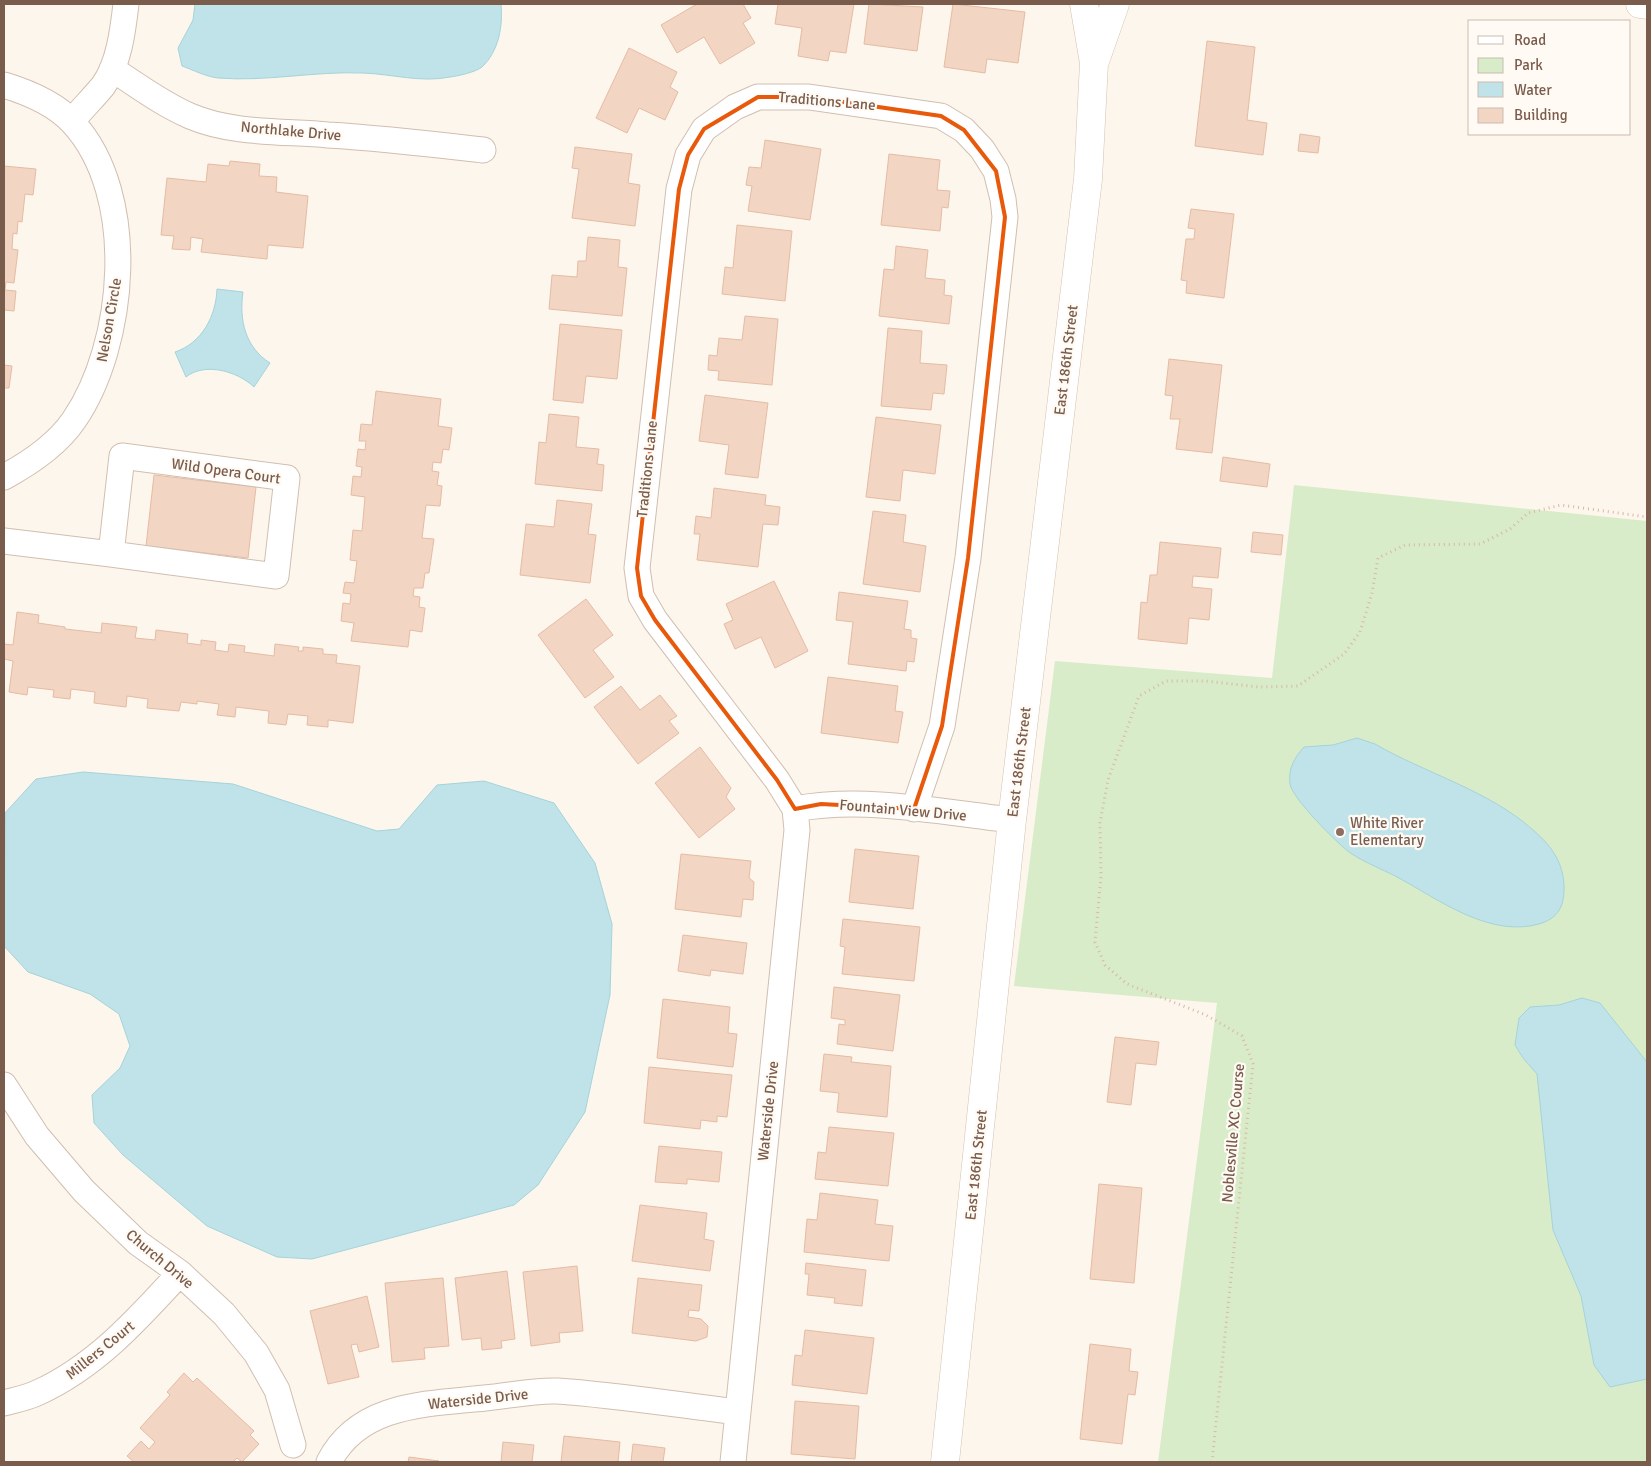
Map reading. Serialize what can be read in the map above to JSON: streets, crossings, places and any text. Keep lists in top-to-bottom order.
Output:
{
  "streets": {
    "street": [
      "Traditions Lane",
      "Northlake Drive",
      "Nelson Circle",
      "East 186th Street",
      "Wild Opera Court",
      "Fountain View Drive",
      "Waterside Drive",
      "Church Drive",
      "Millers Court"
    ],
    "path": ["Noblesville XC Course"]
  },
  "crossings": [
    ["Traditions Lane", "Fountain View Drive"],
    ["Traditions Lane", "Waterside Drive"],
    ["East 186th Street", "Fountain View Drive"],
    ["Fountain View Drive", "Waterside Drive"],
    ["Church Drive", "Millers Court"]
  ],
  "places": ["White River Elementary"],
  "legend": [
    "Road",
    "Park",
    "Water",
    "Building"
  ]
}
